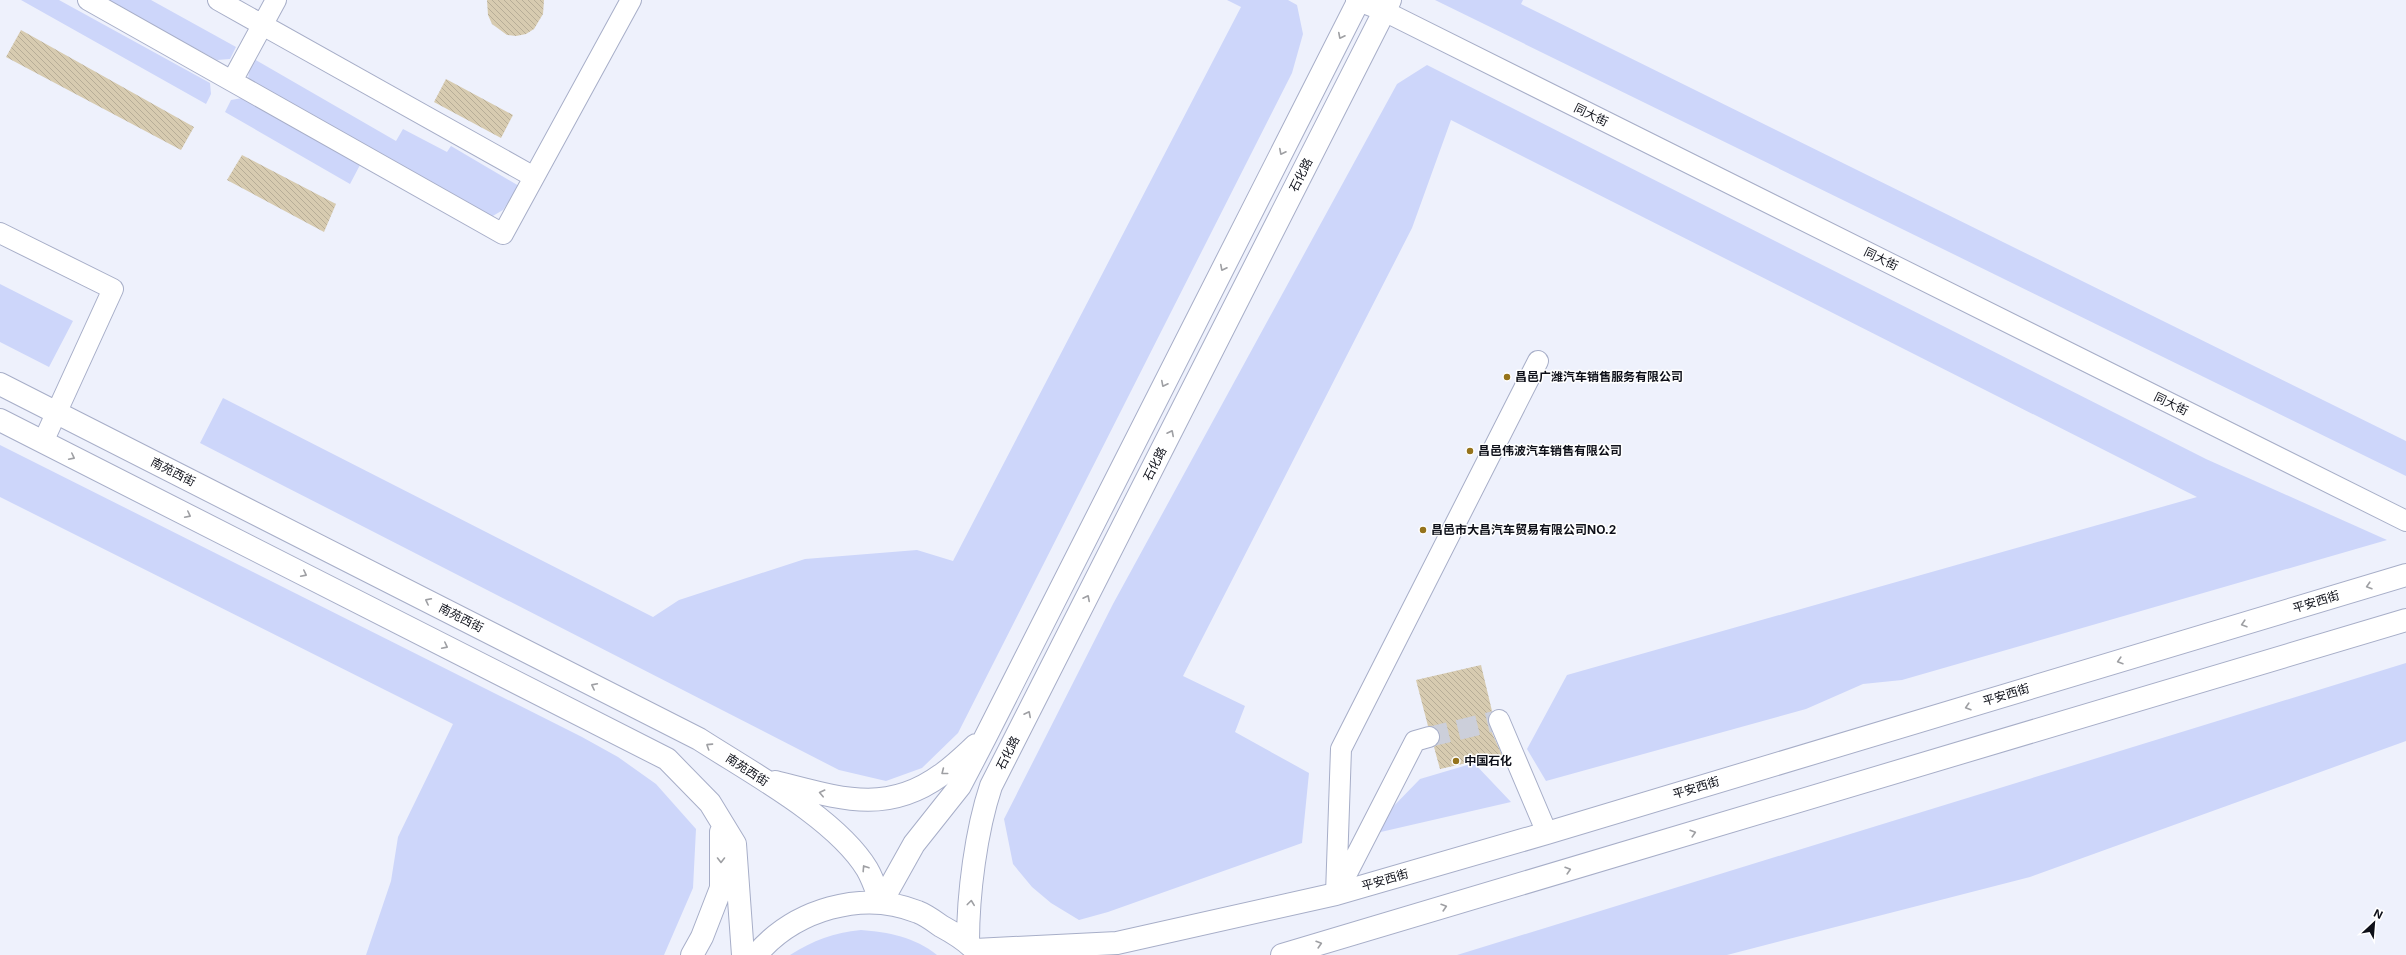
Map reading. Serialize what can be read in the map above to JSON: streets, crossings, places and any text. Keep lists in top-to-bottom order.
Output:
{
  "streets": {
    "main road": ["石化路", "南苑西街", "平安西街"],
    "street": ["同大街"]
  },
  "crossings": [
    ["同大街", "石化路"],
    ["石化路", "平安西街"]
  ],
  "places": [
    "昌邑广潍汽车销售服务有限公司",
    "昌邑伟波汽车销售有限公司",
    "昌邑市大昌汽车贸易有限公司NO.2",
    "中国石化"
  ],
  "north": "top right"
}
